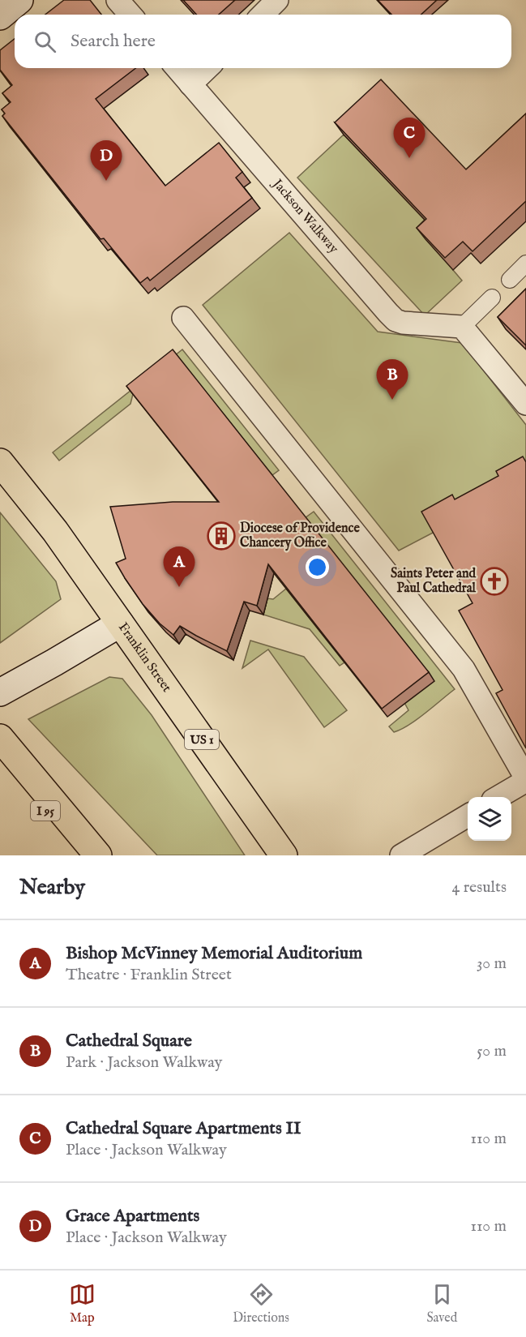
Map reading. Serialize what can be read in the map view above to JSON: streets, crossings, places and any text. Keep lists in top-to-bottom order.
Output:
{
  "streets": {
    "main road": ["Franklin Street", "US 1", "I 95"],
    "street": ["Jackson Walkway"]
  },
  "places": {
    "building": ["Diocese of Providence Chancery Office"],
    "church": ["Saints Peter and Paul Cathedral"]
  },
  "page": {
    "search": "Search here",
    "pins": [
      "C",
      "D",
      "B",
      "A"
    ],
    "heading": ["Nearby", "4 results"],
    "list": [
      {
        "mark": "A",
        "name": "Bishop McVinney Memorial Auditorium",
        "note": "Theatre · Franklin Street",
        "value": "30 m"
      },
      {
        "mark": "B",
        "name": "Cathedral Square",
        "note": "Park · Jackson Walkway",
        "value": "50 m"
      },
      {
        "mark": "C",
        "name": "Cathedral Square Apartments II",
        "note": "Place · Jackson Walkway",
        "value": "110 m"
      },
      {
        "mark": "D",
        "name": "Grace Apartments",
        "note": "Place · Jackson Walkway",
        "value": "110 m"
      }
    ],
    "nav": ["Map", "Directions", "Saved"]
  }
}
